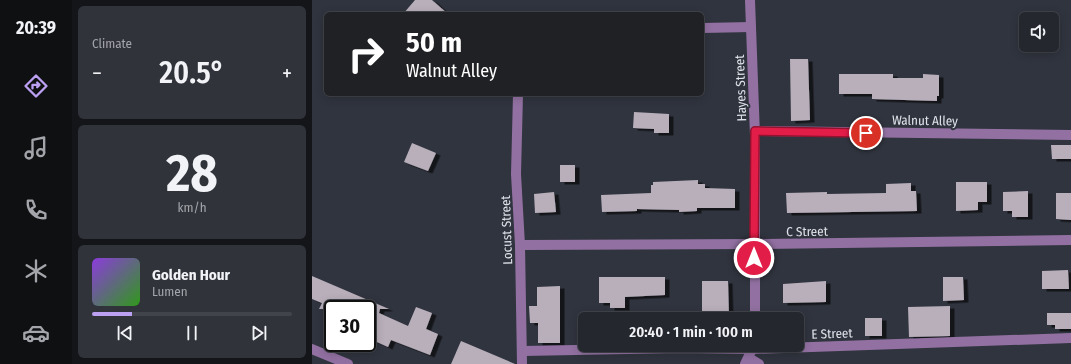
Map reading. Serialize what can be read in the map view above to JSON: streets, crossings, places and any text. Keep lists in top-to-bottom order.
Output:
{
  "streets": {
    "street": [
      "Hayes Street",
      "Walnut Alley",
      "Locust Street",
      "C Street",
      "E Street"
    ]
  },
  "crossings": [
    ["Hayes Street", "Walnut Alley"],
    ["Hayes Street", "C Street"],
    ["Locust Street", "C Street"],
    ["Locust Street", "E Street"]
  ],
  "page": {
    "tabs": "20:39",
    "tile": [
      "Climate",
      ["28", "km/h"]
    ],
    "turn": ["50 m", "Walnut Alley"],
    "heat": ["−", "20.5°", "+"],
    "song": ["Golden Hour", "Lumen"],
    "limit": "30",
    "trip": "20:40 · 1 min · 100 m"
  }
}
